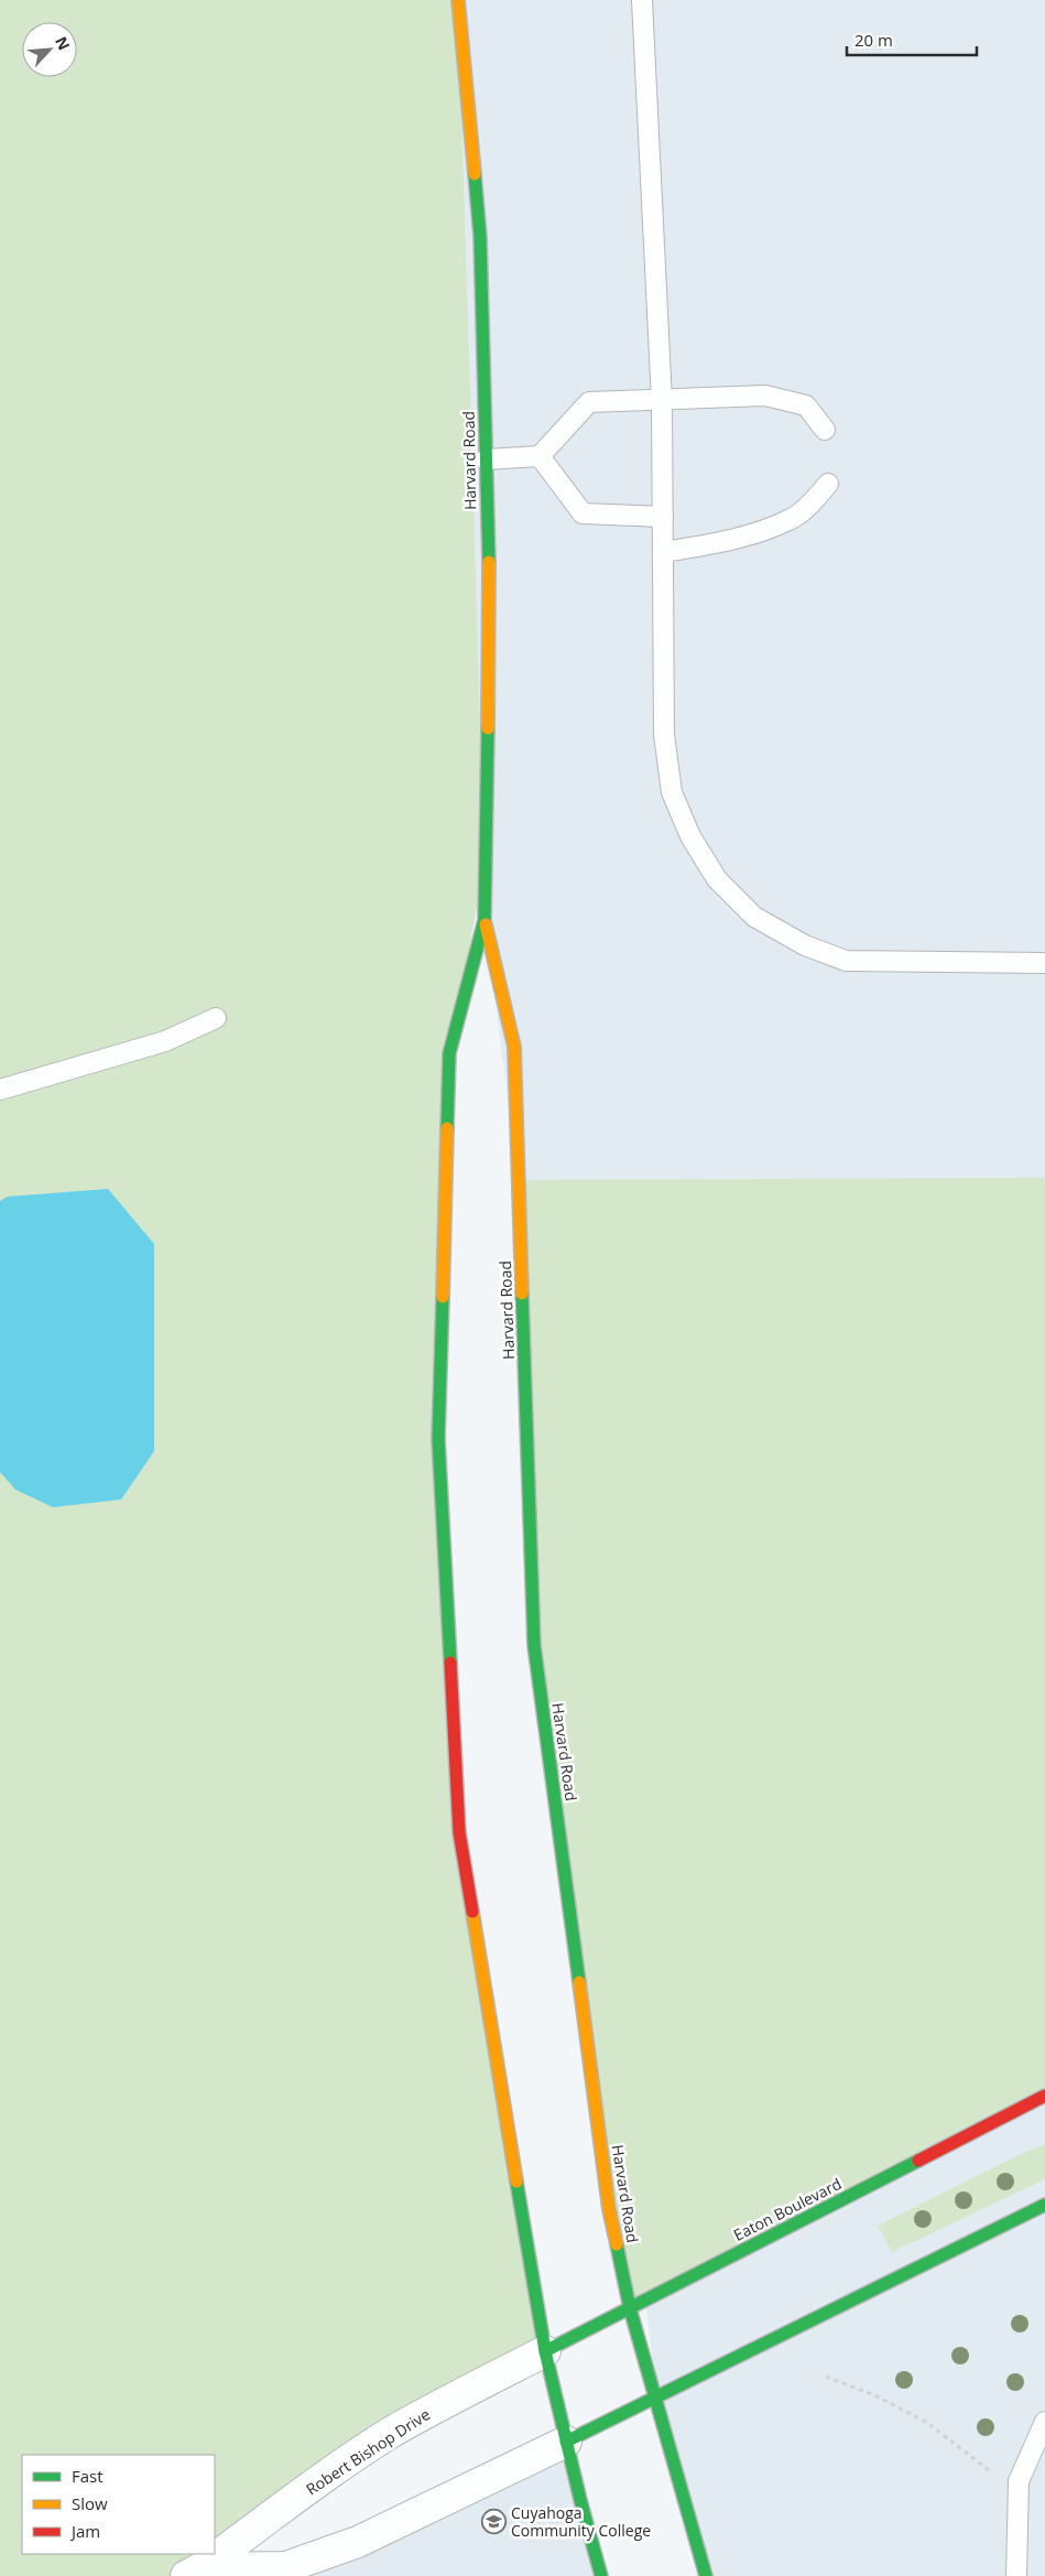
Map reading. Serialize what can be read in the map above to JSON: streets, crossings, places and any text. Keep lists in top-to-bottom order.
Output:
{
  "streets": {
    "main road": ["Harvard Road", "Eaton Boulevard"],
    "street": ["Robert Bishop Drive"]
  },
  "crossings": [
    ["Harvard Road", "Eaton Boulevard"],
    ["Harvard Road", "Robert Bishop Drive"],
    ["Eaton Boulevard", "Robert Bishop Drive"]
  ],
  "places": {
    "school or university": ["Cuyahoga Community College"]
  },
  "legend": ["Fast", "Slow", "Jam"],
  "scale_bar": "20 m",
  "north": "top right"
}
